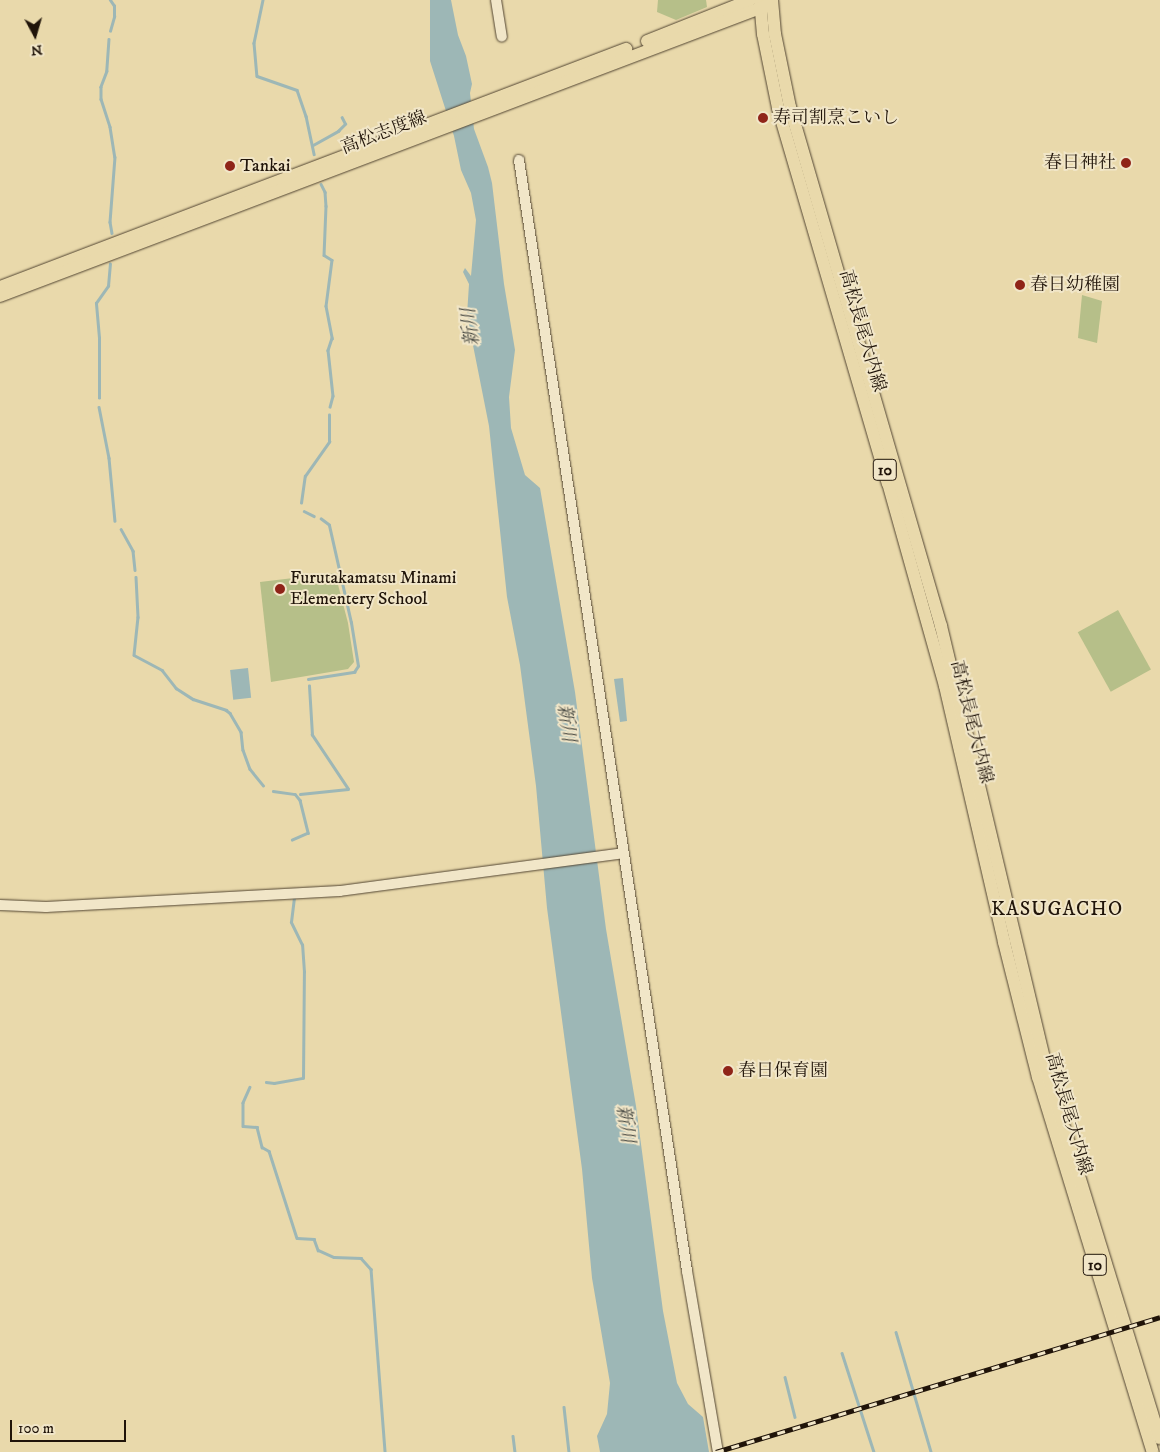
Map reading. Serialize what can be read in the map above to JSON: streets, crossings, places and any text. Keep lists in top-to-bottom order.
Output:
{
  "streets": {
    "main road": ["高松志度線", "高松長尾大内線", "10"]
  },
  "crossings": [
    ["高松志度線", "高松長尾大内線"]
  ],
  "districts": ["KASUGACHO"],
  "water": ["新川"],
  "places": [
    "寿司割烹こいし",
    "春日神社",
    "Tankai",
    "春日幼稚園",
    "Furutakamatsu Minami Elementery School",
    "春日保育園"
  ],
  "scale_bar": "100 m",
  "north": "bottom"
}
